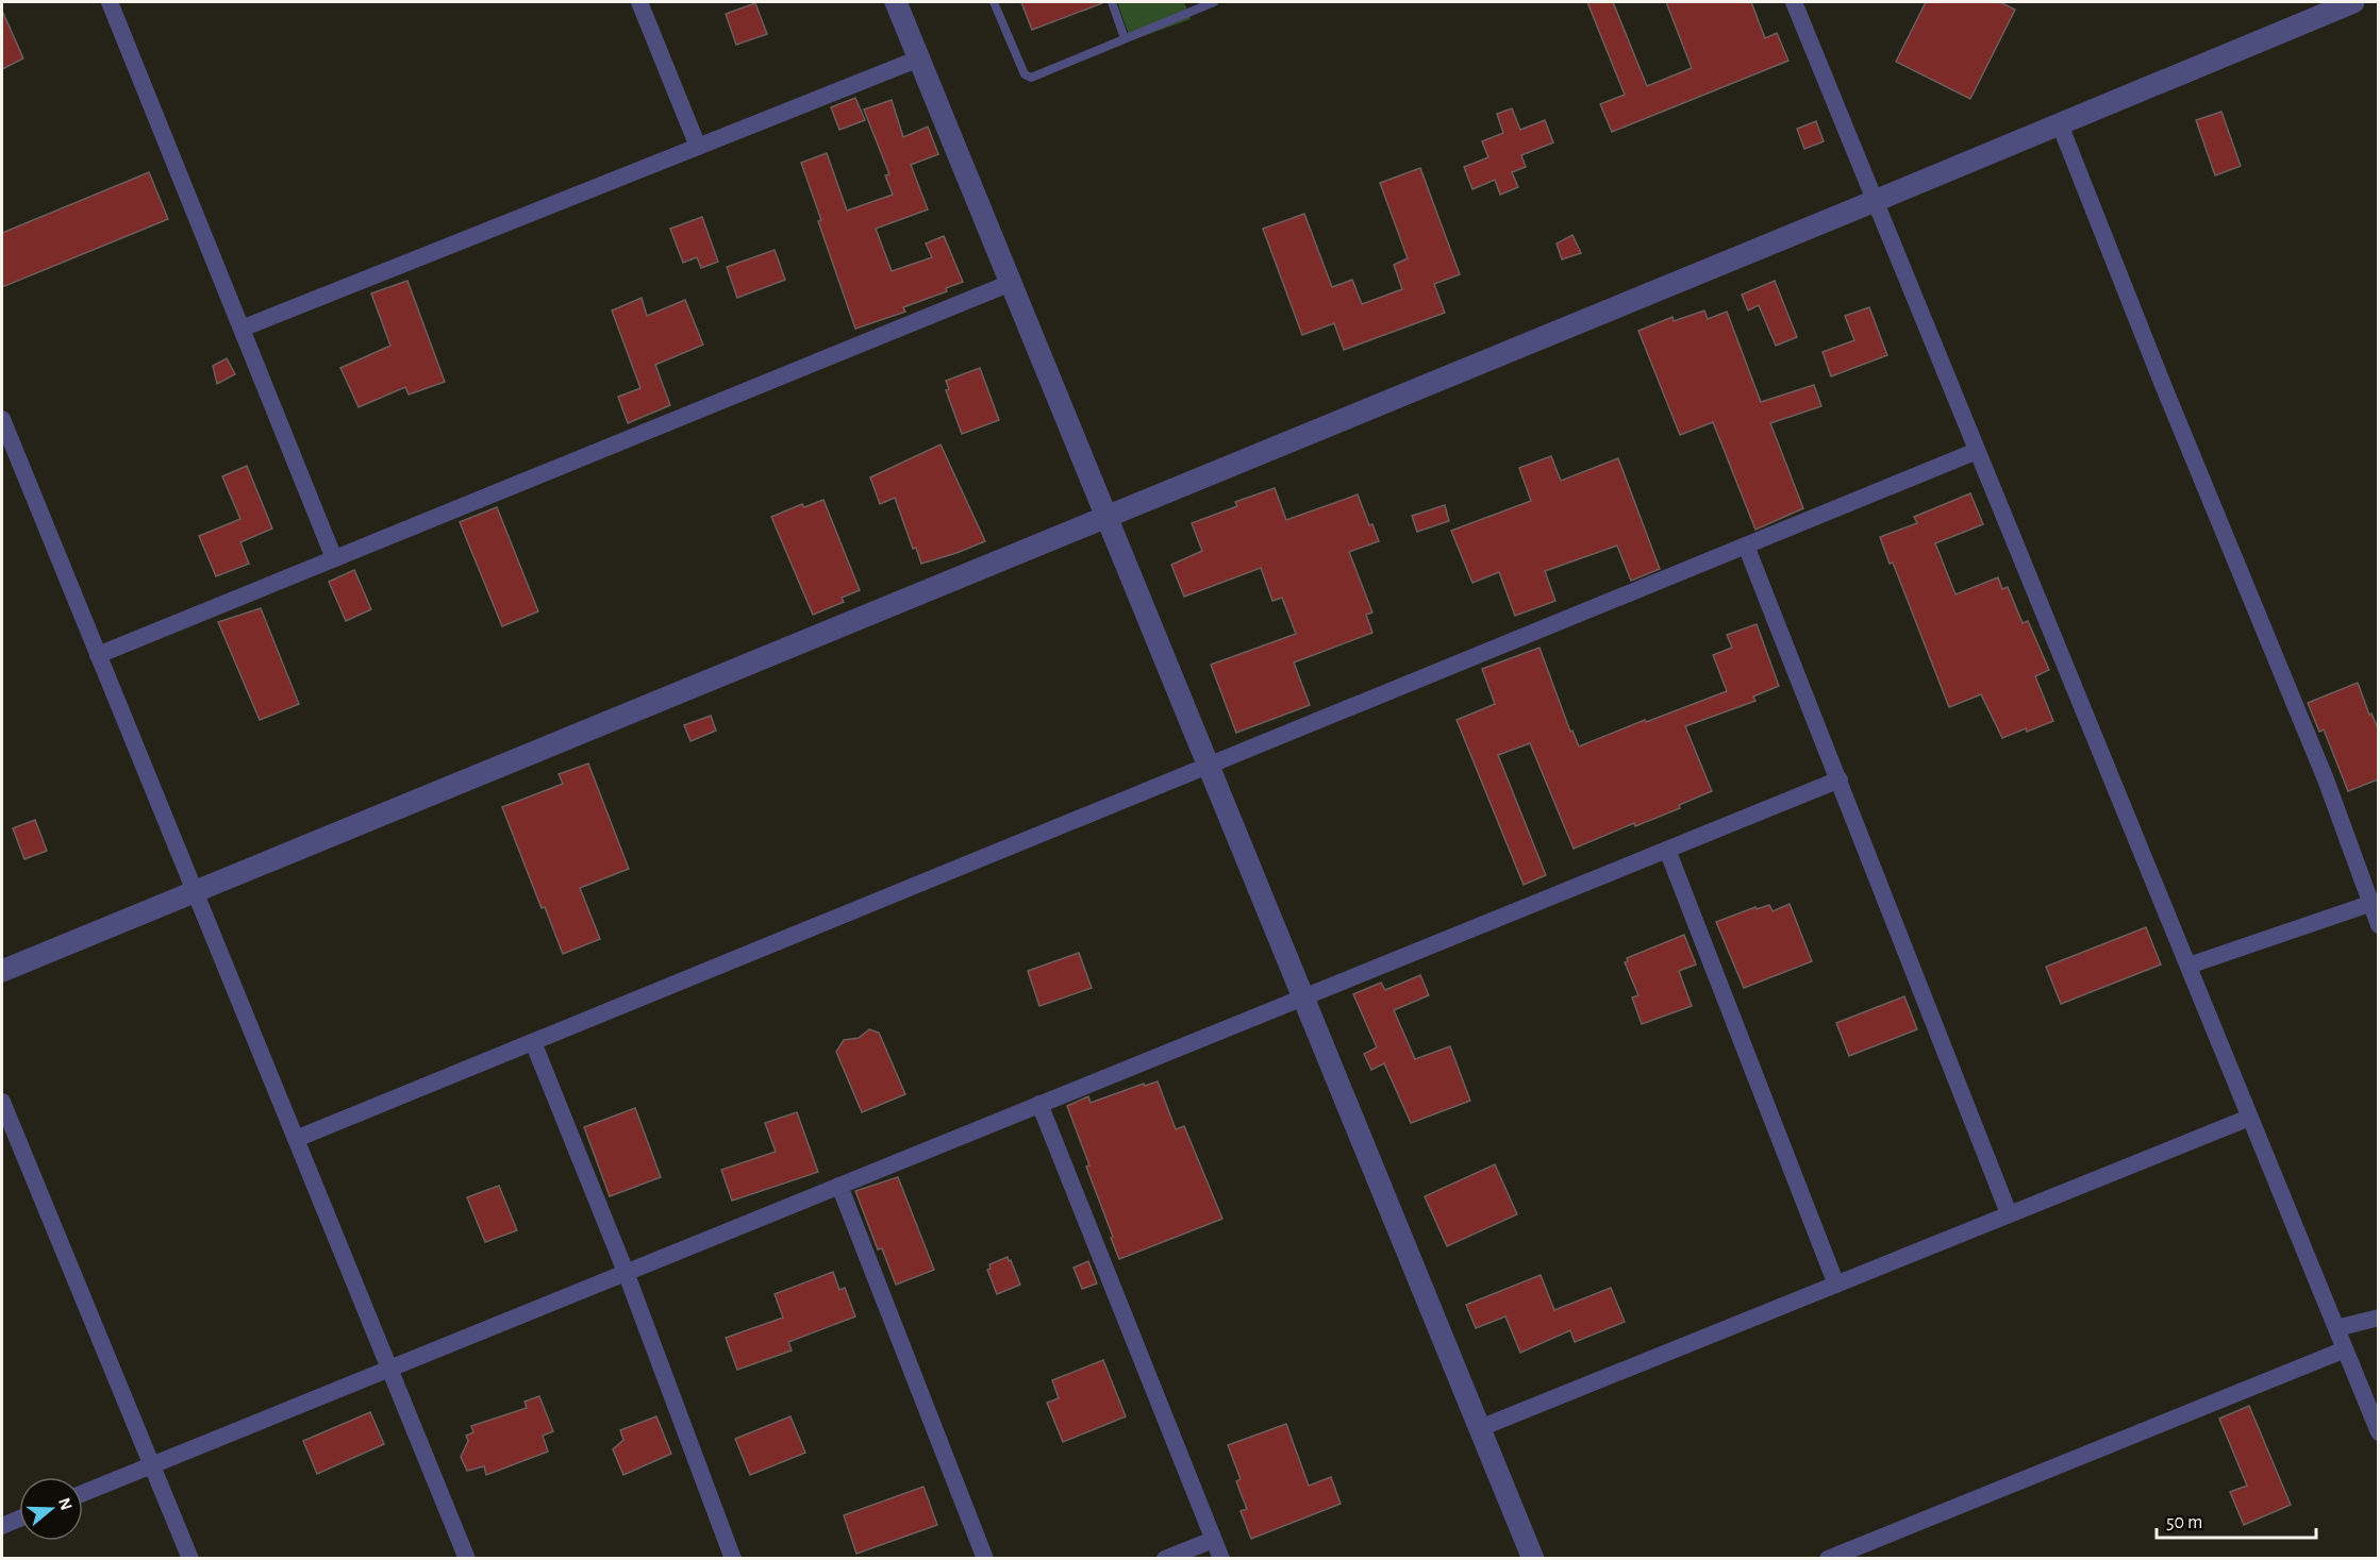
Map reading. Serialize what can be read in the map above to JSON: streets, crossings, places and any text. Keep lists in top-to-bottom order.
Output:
{
  "scale_bar": "50 m",
  "north": "right"
}
